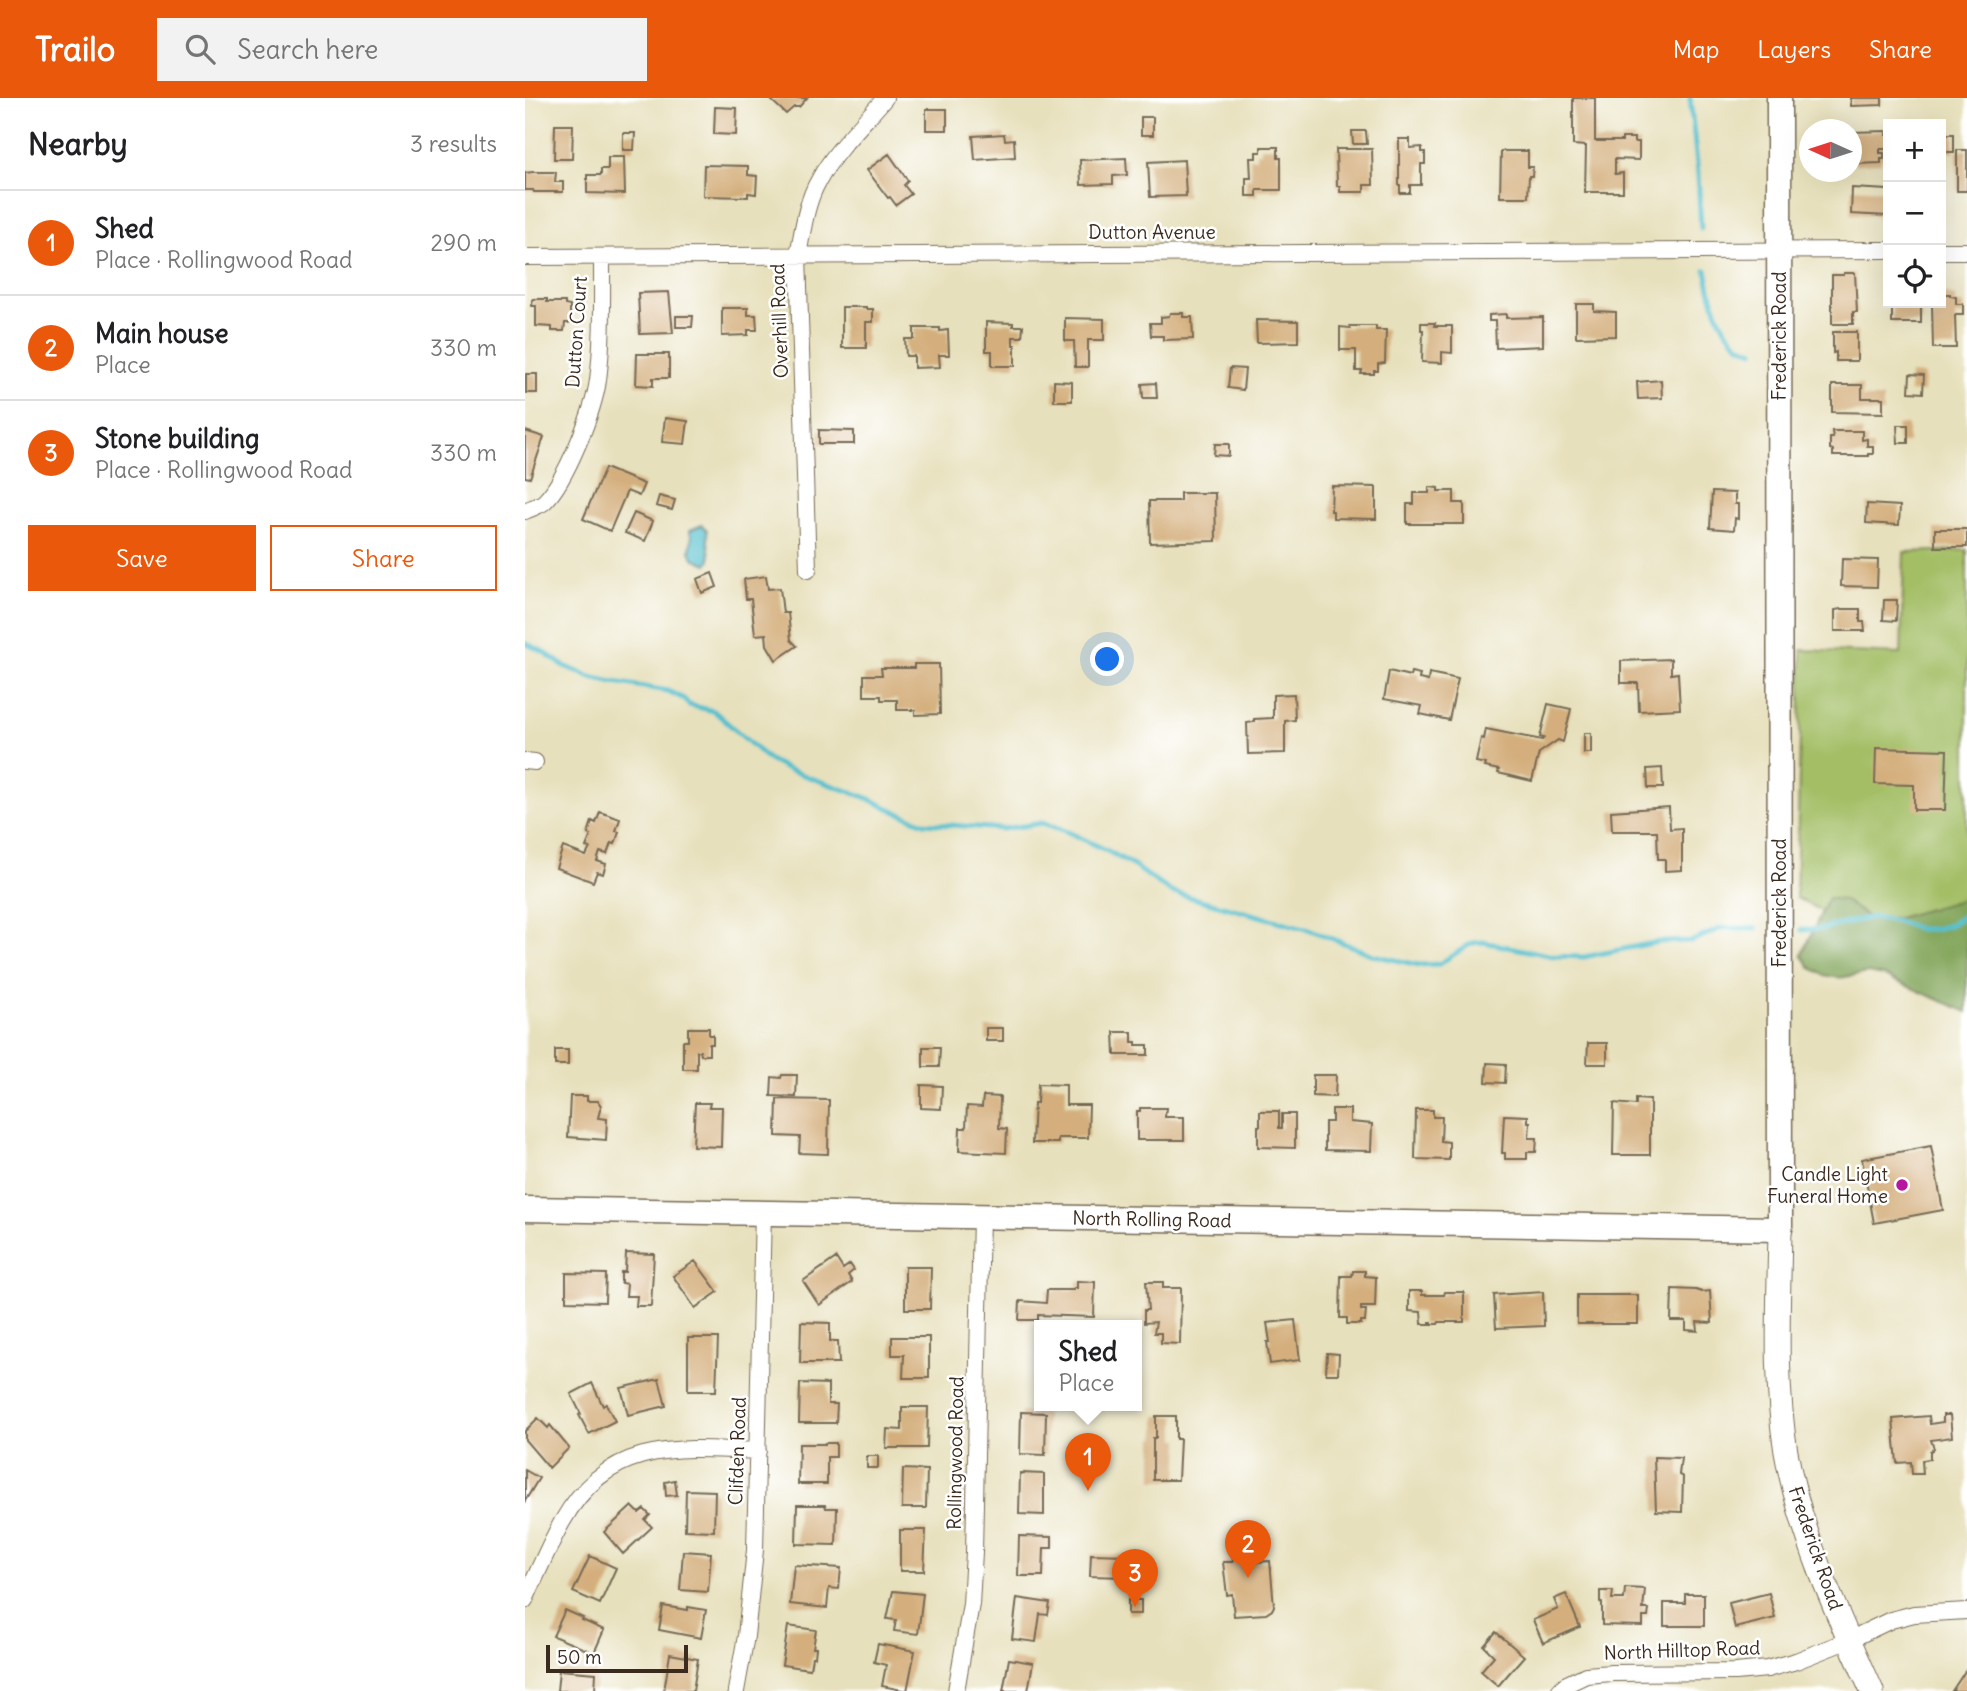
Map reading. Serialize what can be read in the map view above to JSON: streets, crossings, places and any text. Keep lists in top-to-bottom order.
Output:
{
  "streets": {
    "main road": ["Frederick Road", "North Rolling Road"],
    "street": [
      "Dutton Avenue",
      "Overhill Road",
      "Dutton Court",
      "Clifden Road",
      "Rollingwood Road",
      "North Hilltop Road"
    ]
  },
  "crossings": [
    ["Dutton Avenue", "Overhill Road"],
    ["Dutton Avenue", "Dutton Court"],
    ["Dutton Avenue", "Frederick Road"],
    ["Frederick Road", "North Rolling Road"],
    ["Frederick Road", "North Hilltop Road"],
    ["North Rolling Road", "Clifden Road"],
    ["North Rolling Road", "Rollingwood Road"]
  ],
  "places": ["Candle Light Funeral Home"],
  "scale_bar": "50 m",
  "north": "left",
  "page": {
    "header": "Trailo",
    "search": "Search here",
    "nav": ["Map", "Layers", "Share"],
    "heading": ["Nearby", "3 results"],
    "map_buttons": ["+", "−"],
    "list": [
      {
        "mark": "1",
        "name": "Shed",
        "note": "Place · Rollingwood Road",
        "value": "290 m"
      },
      {
        "mark": "2",
        "name": "Main house",
        "note": "Place",
        "value": "330 m"
      },
      {
        "mark": "3",
        "name": "Stone building",
        "note": "Place · Rollingwood Road",
        "value": "330 m"
      }
    ],
    "buttons": ["Save", "Share"],
    "popup": ["Shed", "Place"],
    "pins": ["1", "2", "3"],
    "scale": "50 m"
  }
}
